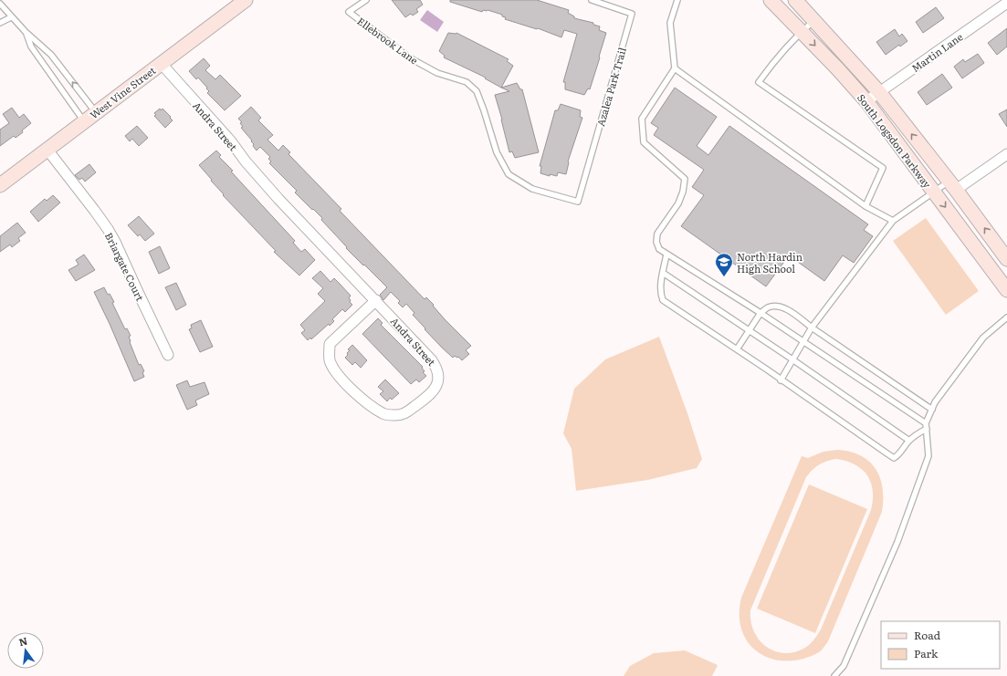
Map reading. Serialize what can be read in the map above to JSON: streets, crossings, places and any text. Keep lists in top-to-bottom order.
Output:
{
  "streets": {
    "main road": ["West Vine Street", "South Logsdon Parkway"],
    "street": ["Martin Lane", "Andra Street", "Briargate Court"],
    "lane": ["Ellebrook Lane", "Azalea Park Trail"]
  },
  "crossings": [
    ["Ellebrook Lane", "Azalea Park Trail"],
    ["Martin Lane", "South Logsdon Parkway"],
    ["West Vine Street", "Andra Street"],
    ["West Vine Street", "Briargate Court"]
  ],
  "places": {
    "school or university": ["North Hardin High School"]
  },
  "legend": ["Road", "Park"],
  "north": "top"
}
